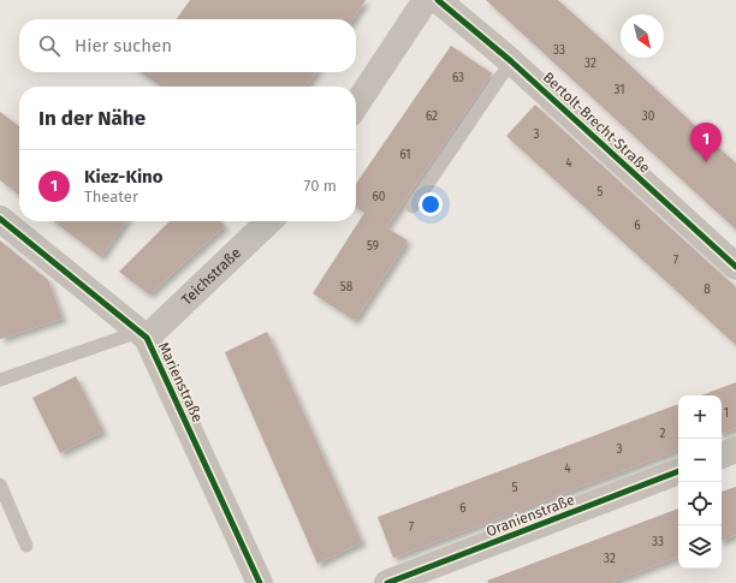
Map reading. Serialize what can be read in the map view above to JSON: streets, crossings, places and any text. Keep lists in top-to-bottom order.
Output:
{
  "streets": {
    "street": [
      "Bertolt-Brecht-Straße",
      "Teichstraße",
      "Marienstraße",
      "Oranienstraße"
    ]
  },
  "crossings": [
    ["Teichstraße", "Marienstraße"]
  ],
  "house_numbers": [
    "33",
    "32",
    "63",
    "31",
    "62",
    "30",
    "3",
    "61",
    "4",
    "5",
    "60",
    "6",
    "59",
    "7",
    "58",
    "8",
    "1",
    "2",
    "3",
    "4",
    "5",
    "6",
    "7",
    "33",
    "32"
  ],
  "north": "bottom right",
  "page": {
    "search": "Hier suchen",
    "heading": "In der Nähe",
    "pins": "1",
    "list": [
      {
        "mark": "1",
        "name": "Kiez-Kino",
        "note": "Theater",
        "value": "70 m"
      }
    ],
    "map_buttons": ["+", "−"]
  }
}
